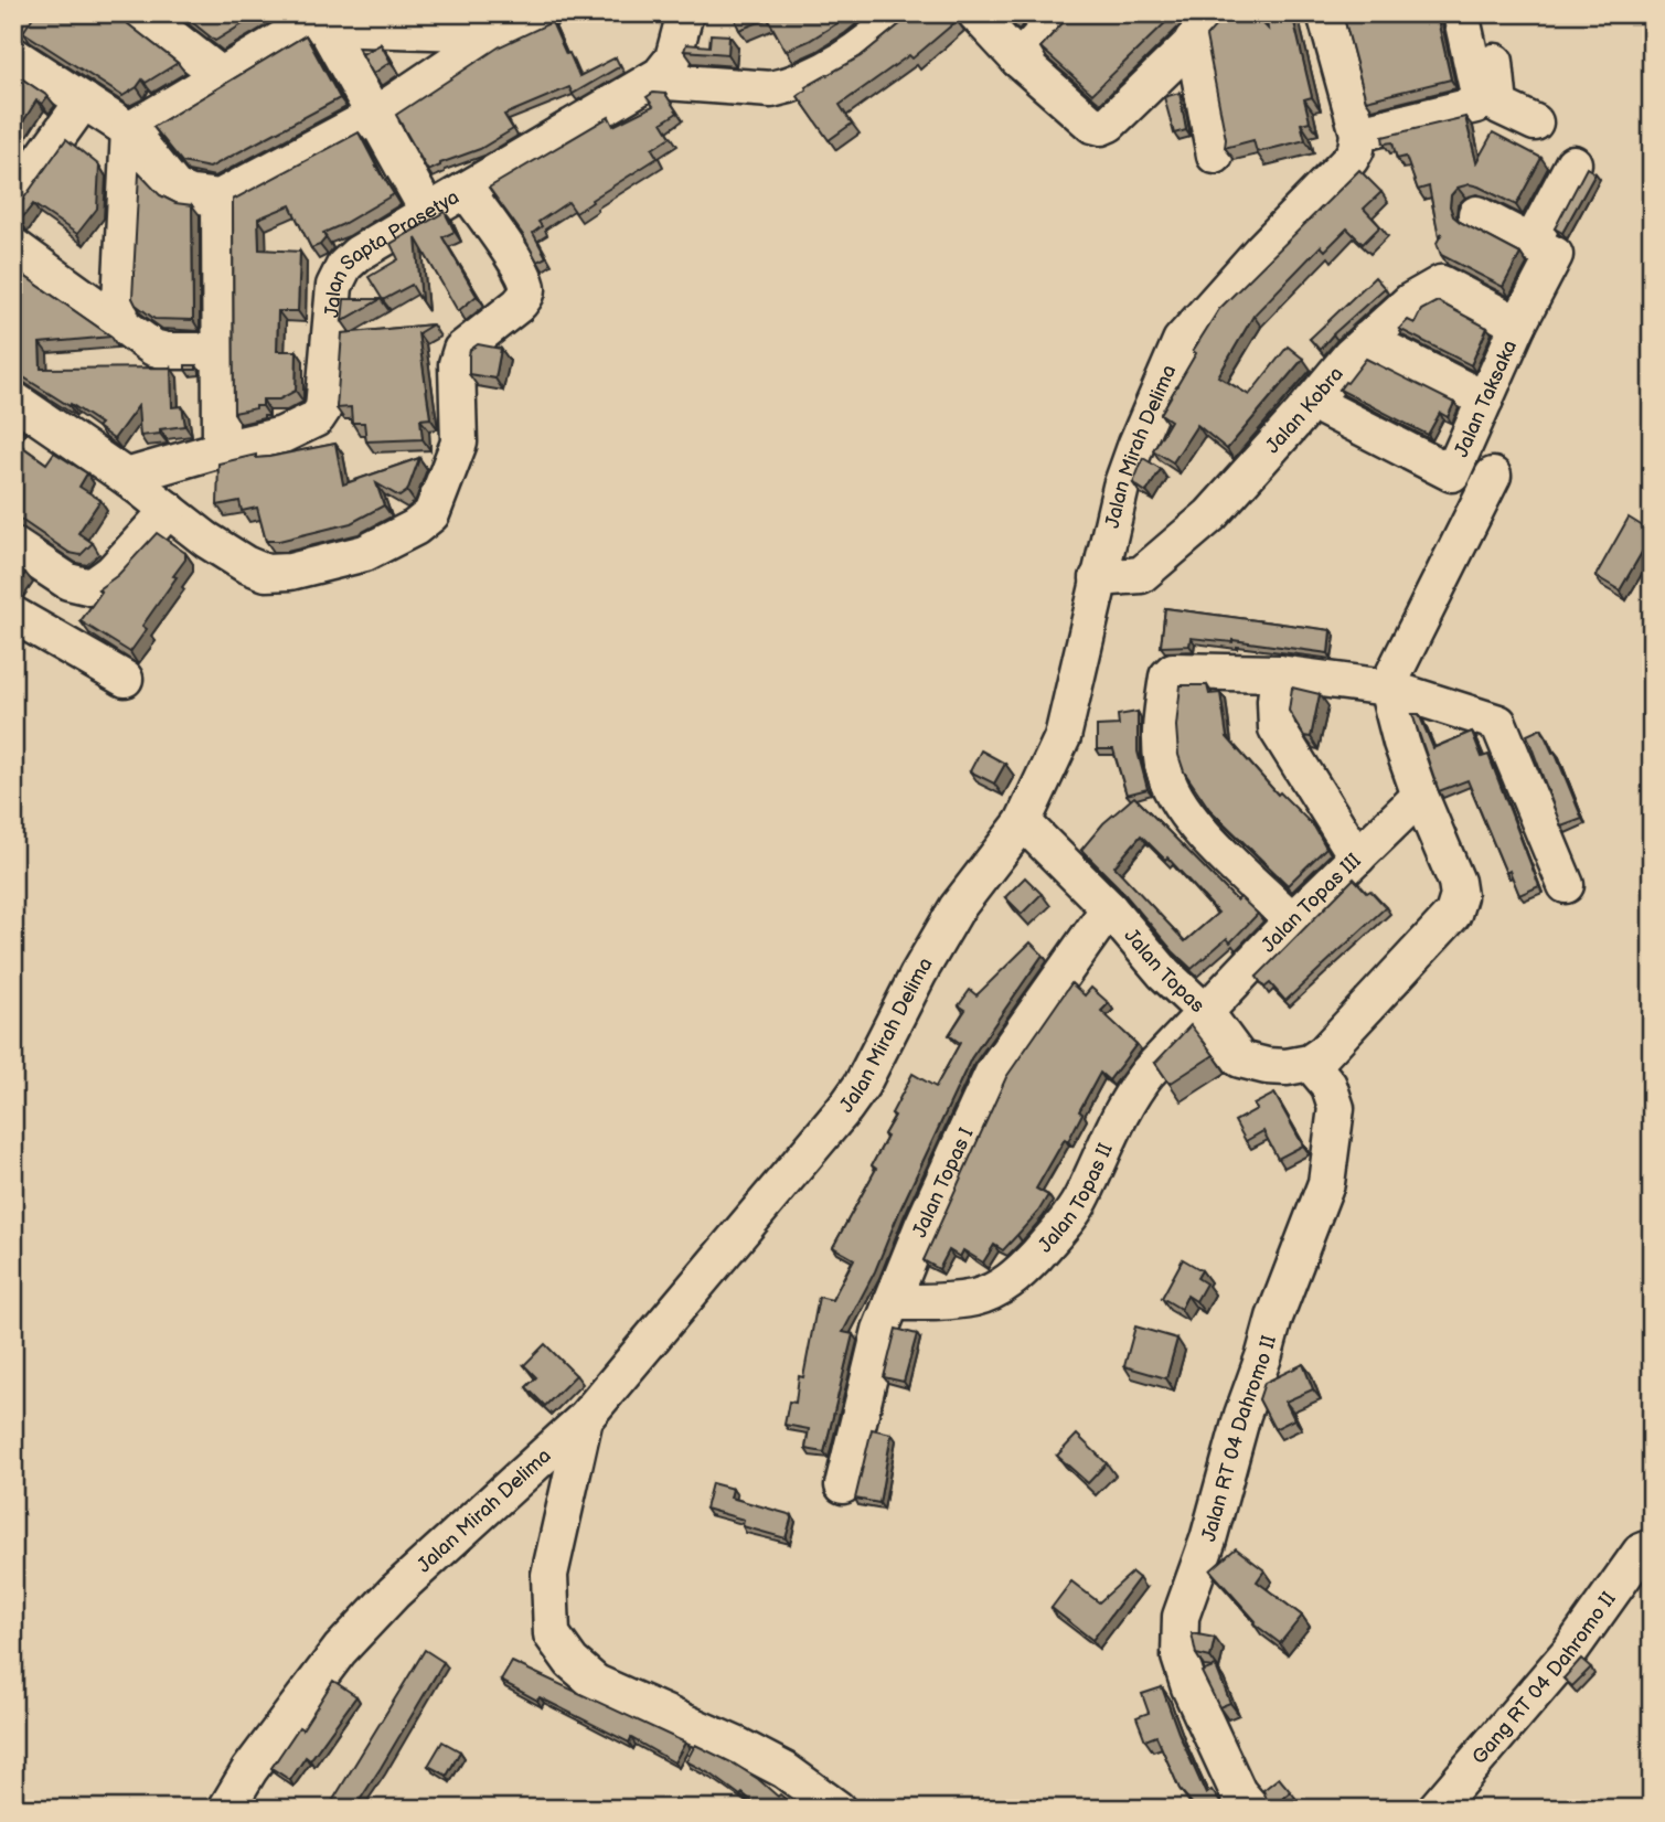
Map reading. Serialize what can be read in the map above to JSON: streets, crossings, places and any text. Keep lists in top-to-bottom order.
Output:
{
  "streets": {
    "street": [
      "Jalan Sapta Prasetya",
      "Jalan Taksaka",
      "Jalan Kobra",
      "Jalan Mirah Delima",
      "Jalan Topas III",
      "Jalan Topas",
      "Jalan Topas I",
      "Jalan Topas II",
      "Jalan RT 04 Dahromo II",
      "Gang RT 04 Dahromo II"
    ]
  },
  "crossings": [
    ["Jalan Taksaka", "Jalan Kobra"],
    ["Jalan Kobra", "Jalan Mirah Delima"],
    ["Jalan Mirah Delima", "Jalan Topas"],
    ["Jalan Topas III", "Jalan Topas"],
    ["Jalan Topas III", "Jalan Topas II"],
    ["Jalan Topas", "Jalan Topas I"],
    ["Jalan Topas", "Jalan Topas II"],
    ["Jalan Topas", "Jalan RT 04 Dahromo II"],
    ["Jalan Topas I", "Jalan Topas II"]
  ]
}
